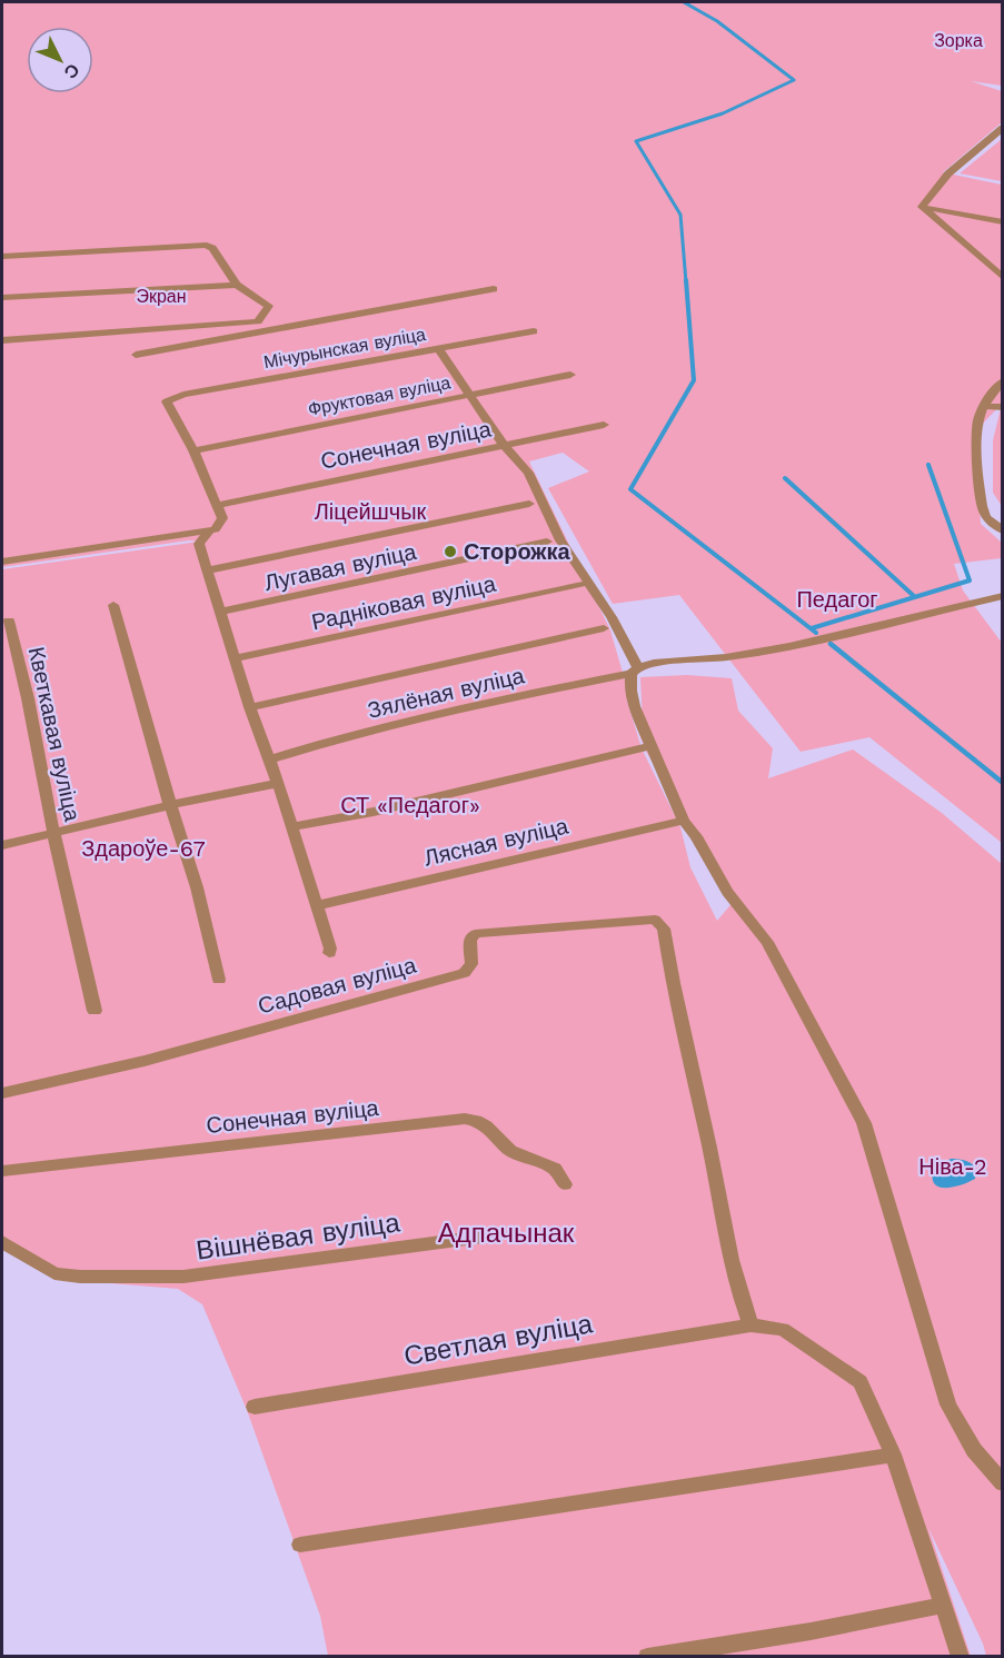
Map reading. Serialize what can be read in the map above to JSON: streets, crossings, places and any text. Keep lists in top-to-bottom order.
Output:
{
  "streets": {
    "street": [
      "Мічурынская вуліца",
      "Фруктовая вуліца",
      "Сонечная вуліца",
      "Лугавая вуліца",
      "Радніковая вуліца",
      "Зялёная вуліца",
      "Кветкавая вуліца",
      "Лясная вуліца",
      "Садовая вуліца",
      "Вішнёвая вуліца",
      "Светлая вуліца"
    ]
  },
  "crossings": [
    ["Мічурынская вуліца", "Фруктовая вуліца"],
    ["Садовая вуліца", "Светлая вуліца"]
  ],
  "parks": [
    "Зорка",
    "Экран",
    "Ліцейшчык",
    "Педагог",
    "СТ «Педагог»",
    "Здароўе-67",
    "Ніва-2",
    "Адпачынак"
  ],
  "places": ["Сторожка"],
  "north": "bottom right"
}
